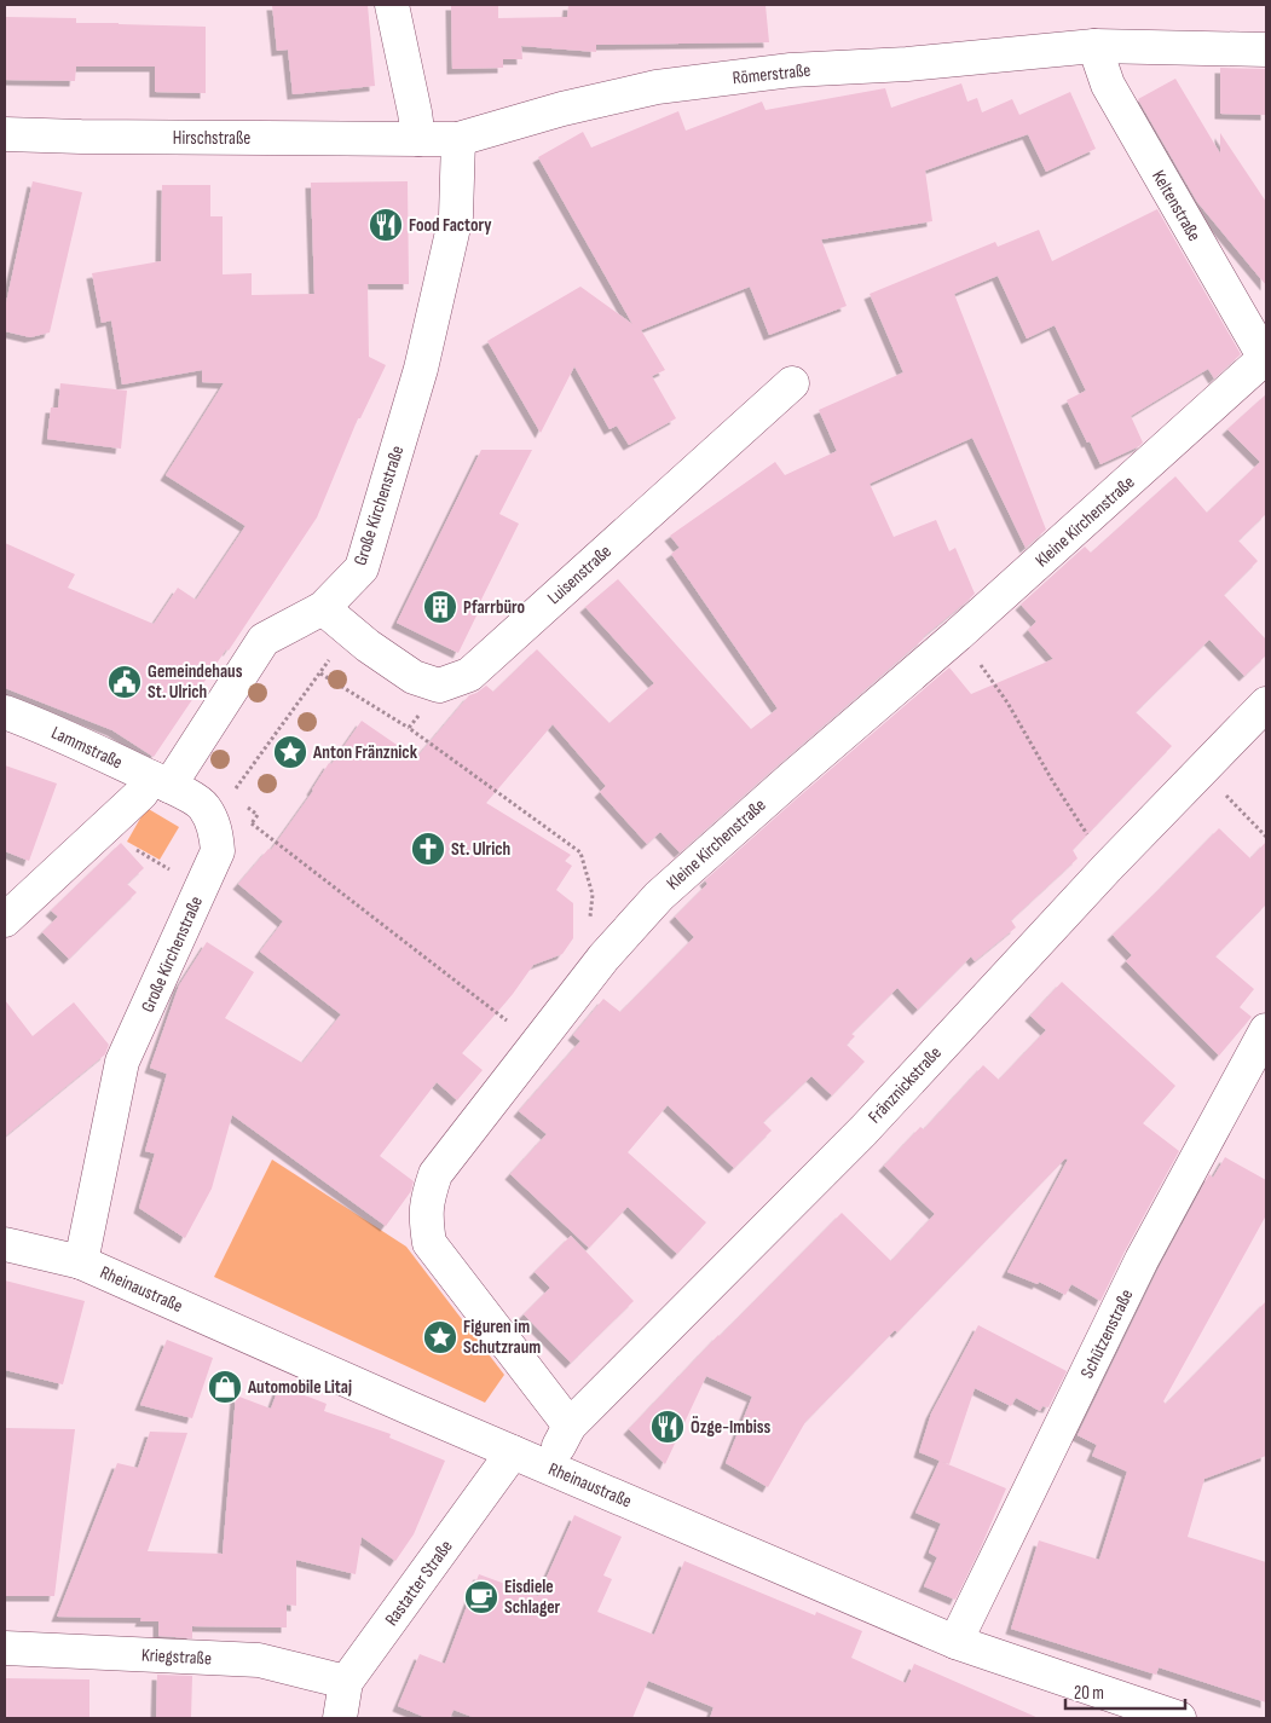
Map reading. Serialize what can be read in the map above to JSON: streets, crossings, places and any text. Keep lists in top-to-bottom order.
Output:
{
  "streets": {
    "street": [
      "Römerstraße",
      "Hirschstraße",
      "Keltenstraße",
      "Große Kirchenstraße",
      "Kleine Kirchenstraße",
      "Luisenstraße",
      "Lammstraße",
      "Fränznickstraße",
      "Rheinaustraße",
      "Schützenstraße",
      "Rastatter Straße",
      "Kriegstraße"
    ]
  },
  "crossings": [
    ["Römerstraße", "Hirschstraße"],
    ["Römerstraße", "Keltenstraße"],
    ["Römerstraße", "Große Kirchenstraße"],
    ["Keltenstraße", "Kleine Kirchenstraße"],
    ["Große Kirchenstraße", "Lammstraße"],
    ["Große Kirchenstraße", "Rheinaustraße"],
    ["Kleine Kirchenstraße", "Fränznickstraße"],
    ["Fränznickstraße", "Rheinaustraße"],
    ["Rheinaustraße", "Schützenstraße"],
    ["Rheinaustraße", "Rastatter Straße"],
    ["Rastatter Straße", "Kriegstraße"]
  ],
  "places": {
    "restaurant": ["Food Factory", "Özge-Imbiss"],
    "building": ["Pfarrbüro"],
    "public building": ["Gemeindehaus St. Ulrich"],
    "place": ["Anton Fränznick", "Figuren im Schutzraum"],
    "church": ["St. Ulrich"],
    "shop": ["Automobile Litaj"],
    "cafe": ["Eisdiele Schlager"]
  },
  "scale_bar": "20 m"
}
